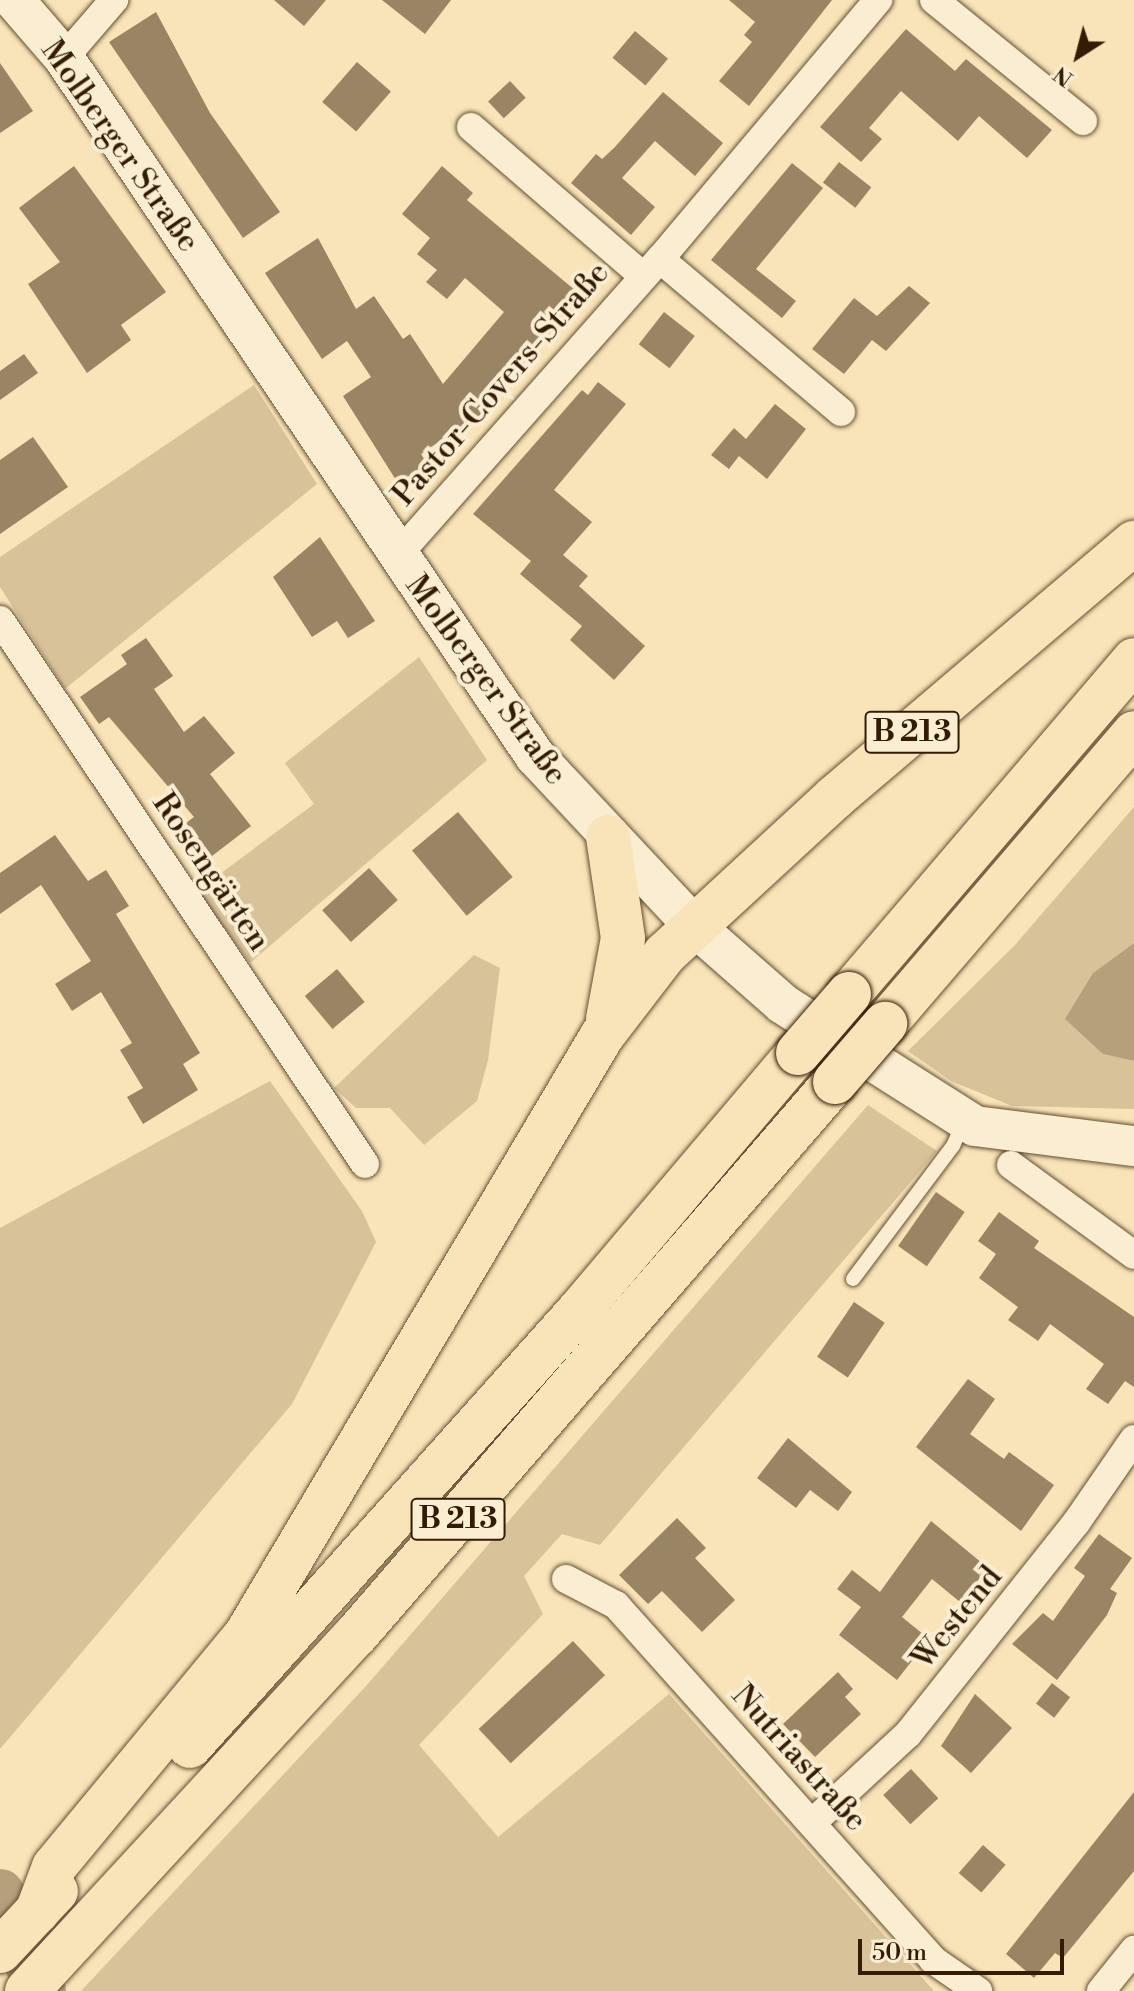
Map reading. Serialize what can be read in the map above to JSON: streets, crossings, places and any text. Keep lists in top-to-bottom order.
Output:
{
  "streets": {
    "highway": ["B 213"],
    "street": [
      "Molberger Straße",
      "Pastor-Covers-Straße",
      "Rosengärten",
      "Westend",
      "Nutriastraße"
    ]
  },
  "crossings": [
    ["Molberger Straße", "Pastor-Covers-Straße"],
    ["Molberger Straße", "B 213"],
    ["Westend", "Nutriastraße"]
  ],
  "scale_bar": "50 m",
  "north": "bottom left"
}
